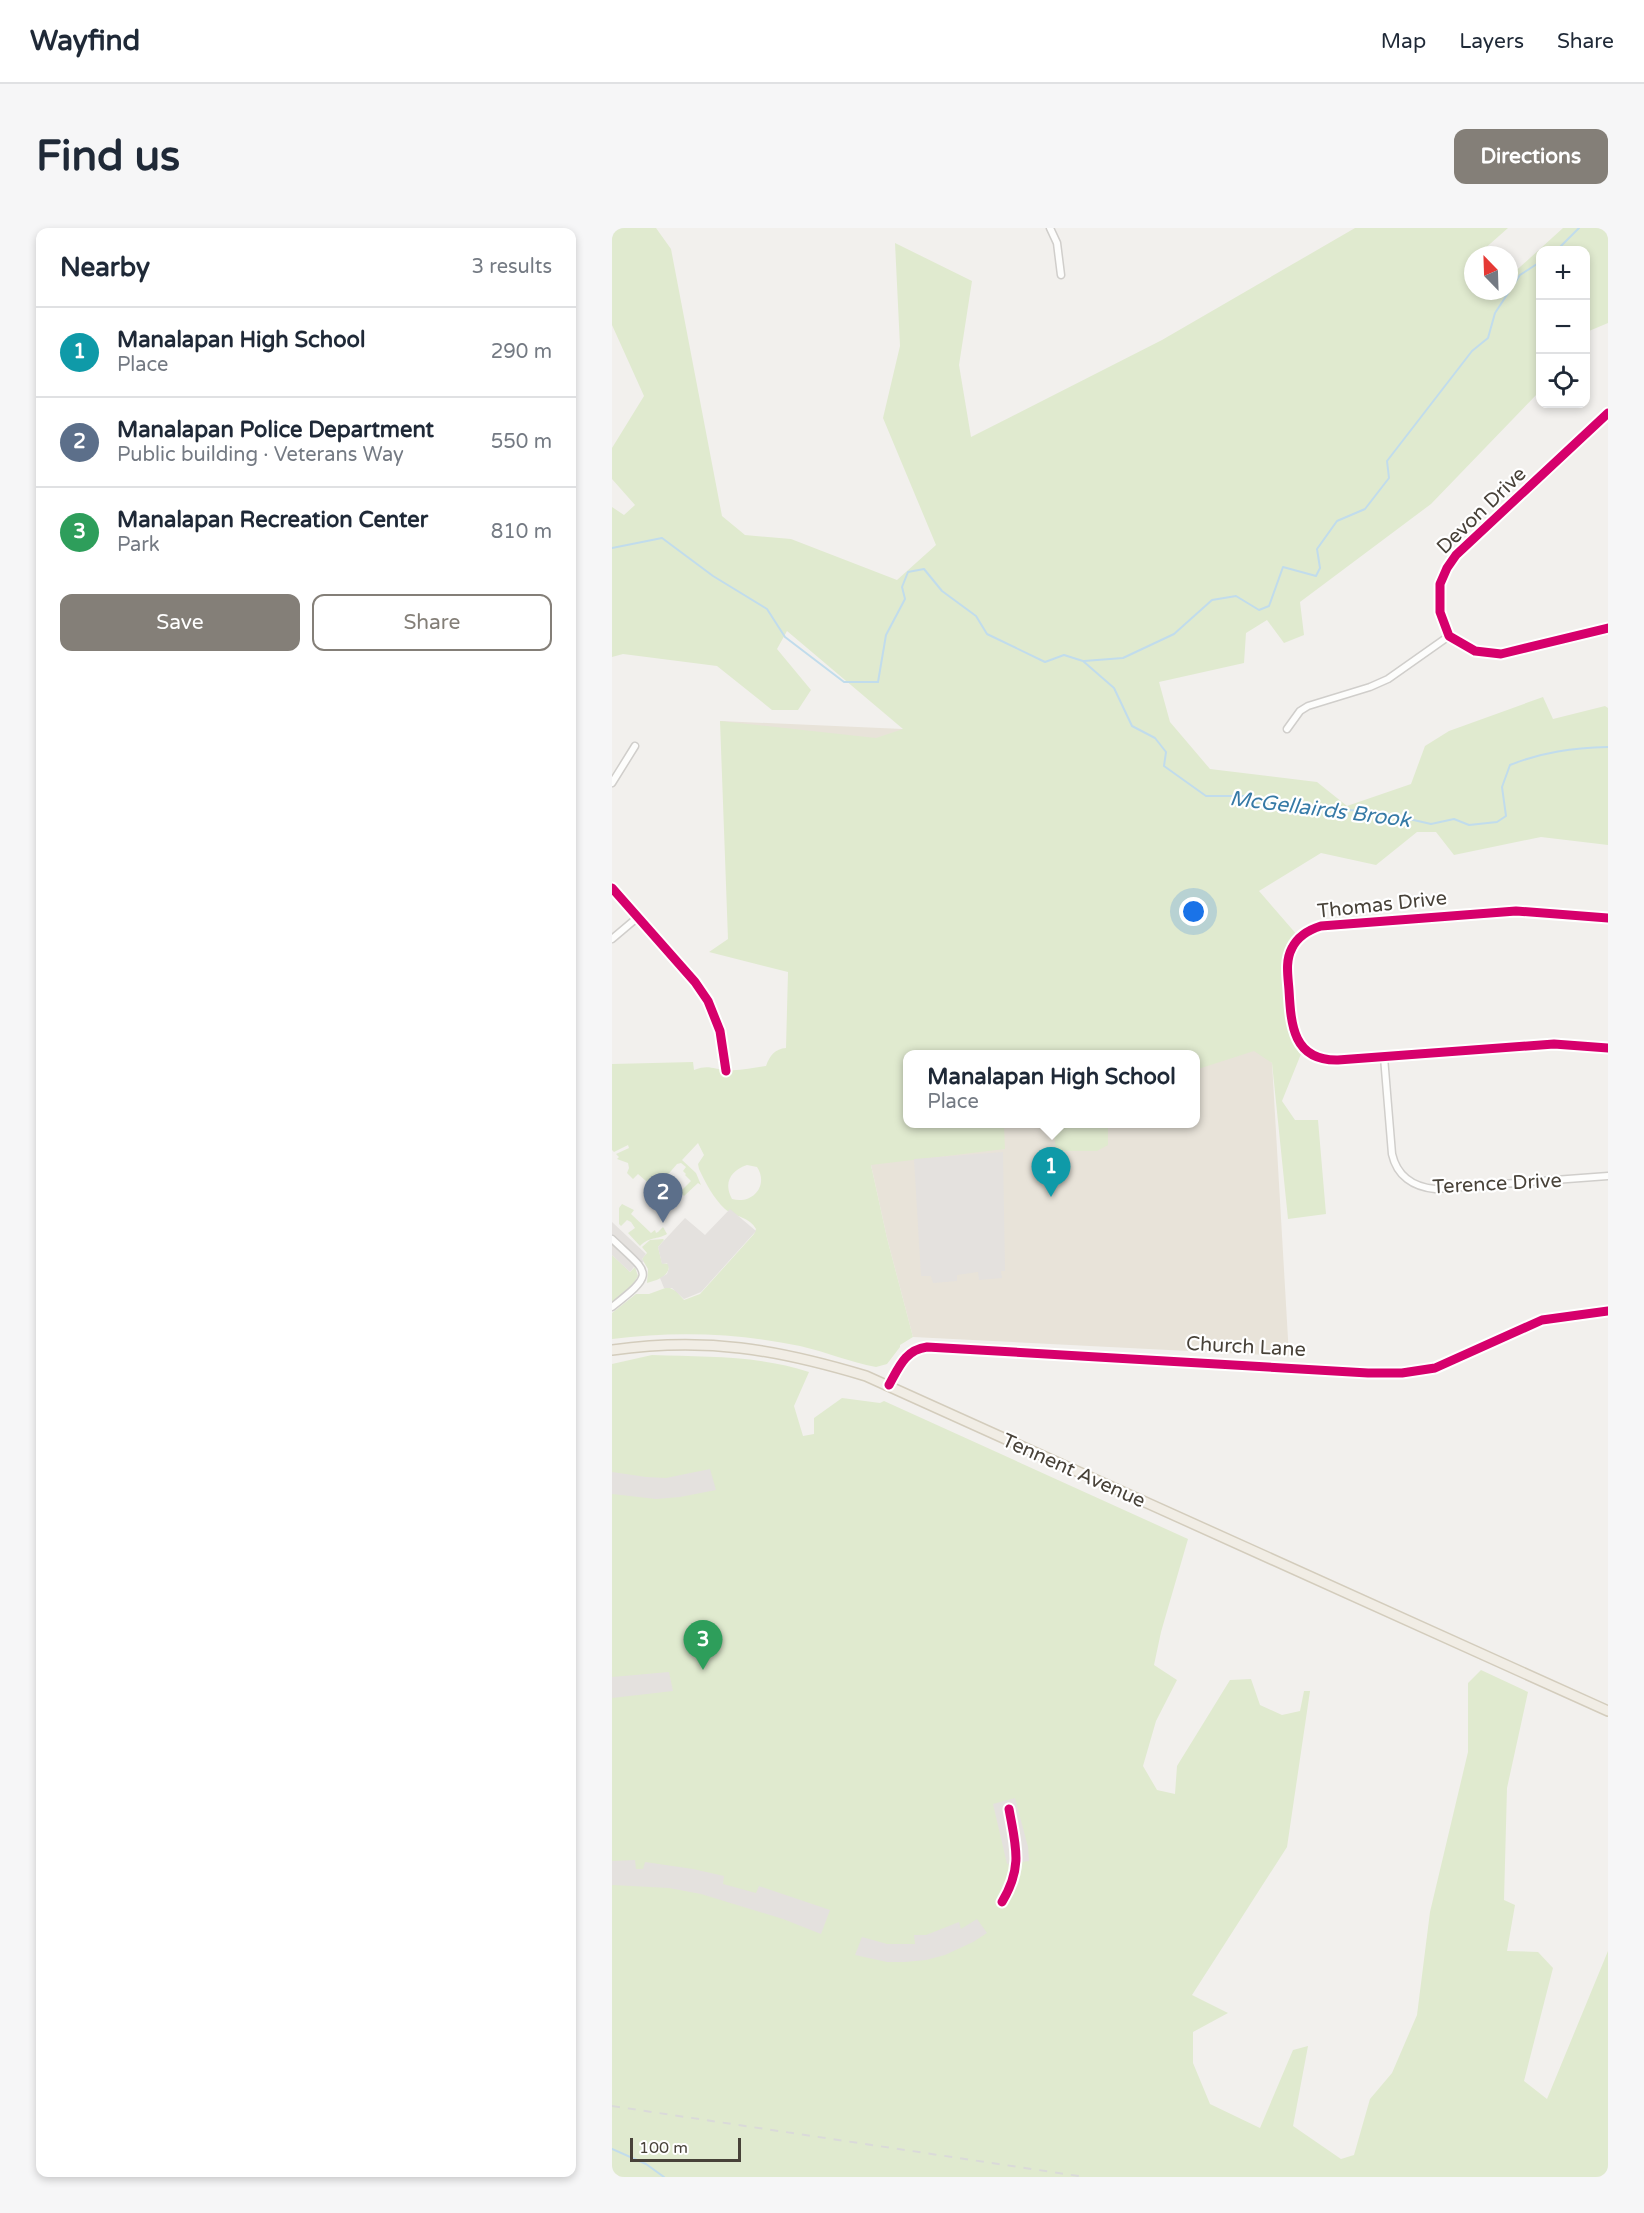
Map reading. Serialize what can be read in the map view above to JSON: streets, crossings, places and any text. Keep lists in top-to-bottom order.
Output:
{
  "streets": {
    "main road": ["Tennent Avenue"],
    "street": [
      "Devon Drive",
      "Thomas Drive",
      "Terence Drive",
      "Church Lane"
    ]
  },
  "crossings": [
    ["Thomas Drive", "Terence Drive"],
    ["Church Lane", "Tennent Avenue"]
  ],
  "water": ["McGellairds Brook"],
  "scale_bar": "100 m",
  "north": "top left",
  "page": {
    "header": "Wayfind",
    "nav": ["Map", "Layers", "Share"],
    "buttons": [
      "Directions",
      ["Save", "Share"]
    ],
    "title": "Find us",
    "heading": ["Nearby", "3 results"],
    "map_buttons": ["+", "−"],
    "list": [
      {
        "mark": "1",
        "name": "Manalapan High School",
        "note": "Place",
        "value": "290 m"
      },
      {
        "mark": "2",
        "name": "Manalapan Police Department",
        "note": "Public building · Veterans Way",
        "value": "550 m"
      },
      {
        "mark": "3",
        "name": "Manalapan Recreation Center",
        "note": "Park",
        "value": "810 m"
      }
    ],
    "popup": ["Manalapan High School", "Place"],
    "pins": ["1", "2", "3"],
    "scale": "100 m"
  }
}
